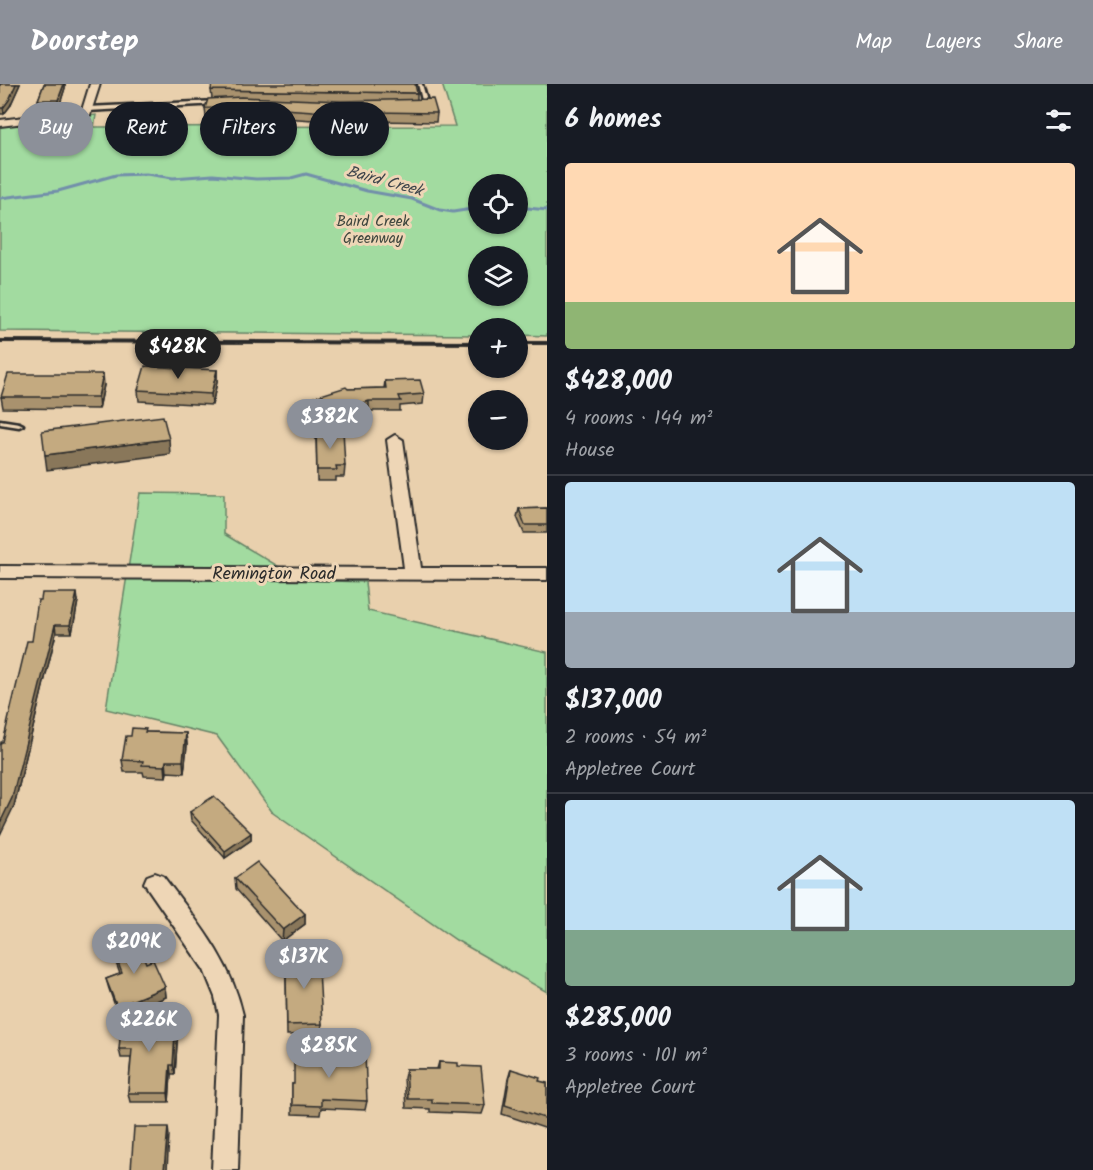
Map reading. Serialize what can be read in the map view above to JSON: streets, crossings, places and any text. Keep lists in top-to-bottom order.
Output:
{
  "streets": {
    "street": ["Remington Road"]
  },
  "water": ["Baird Creek"],
  "parks": ["Baird Creek Greenway"],
  "page": {
    "header": "Doorstep",
    "nav": ["Map", "Layers", "Share"],
    "heading": "6 homes",
    "chip": [
      "Buy",
      "Rent",
      "Filters",
      "New"
    ],
    "list": [
      {
        "name": "$428,000",
        "note": "4 rooms · 144 m² · House"
      },
      {
        "name": "$137,000",
        "note": "2 rooms · 54 m² · Appletree Court"
      },
      {
        "name": "$285,000",
        "note": "3 rooms · 101 m² · Appletree Court"
      }
    ],
    "map_buttons": ["+", "−"],
    "price": [
      "$428K",
      "$382K",
      "$209K",
      "$137K",
      "$226K",
      "$285K"
    ]
  }
}
